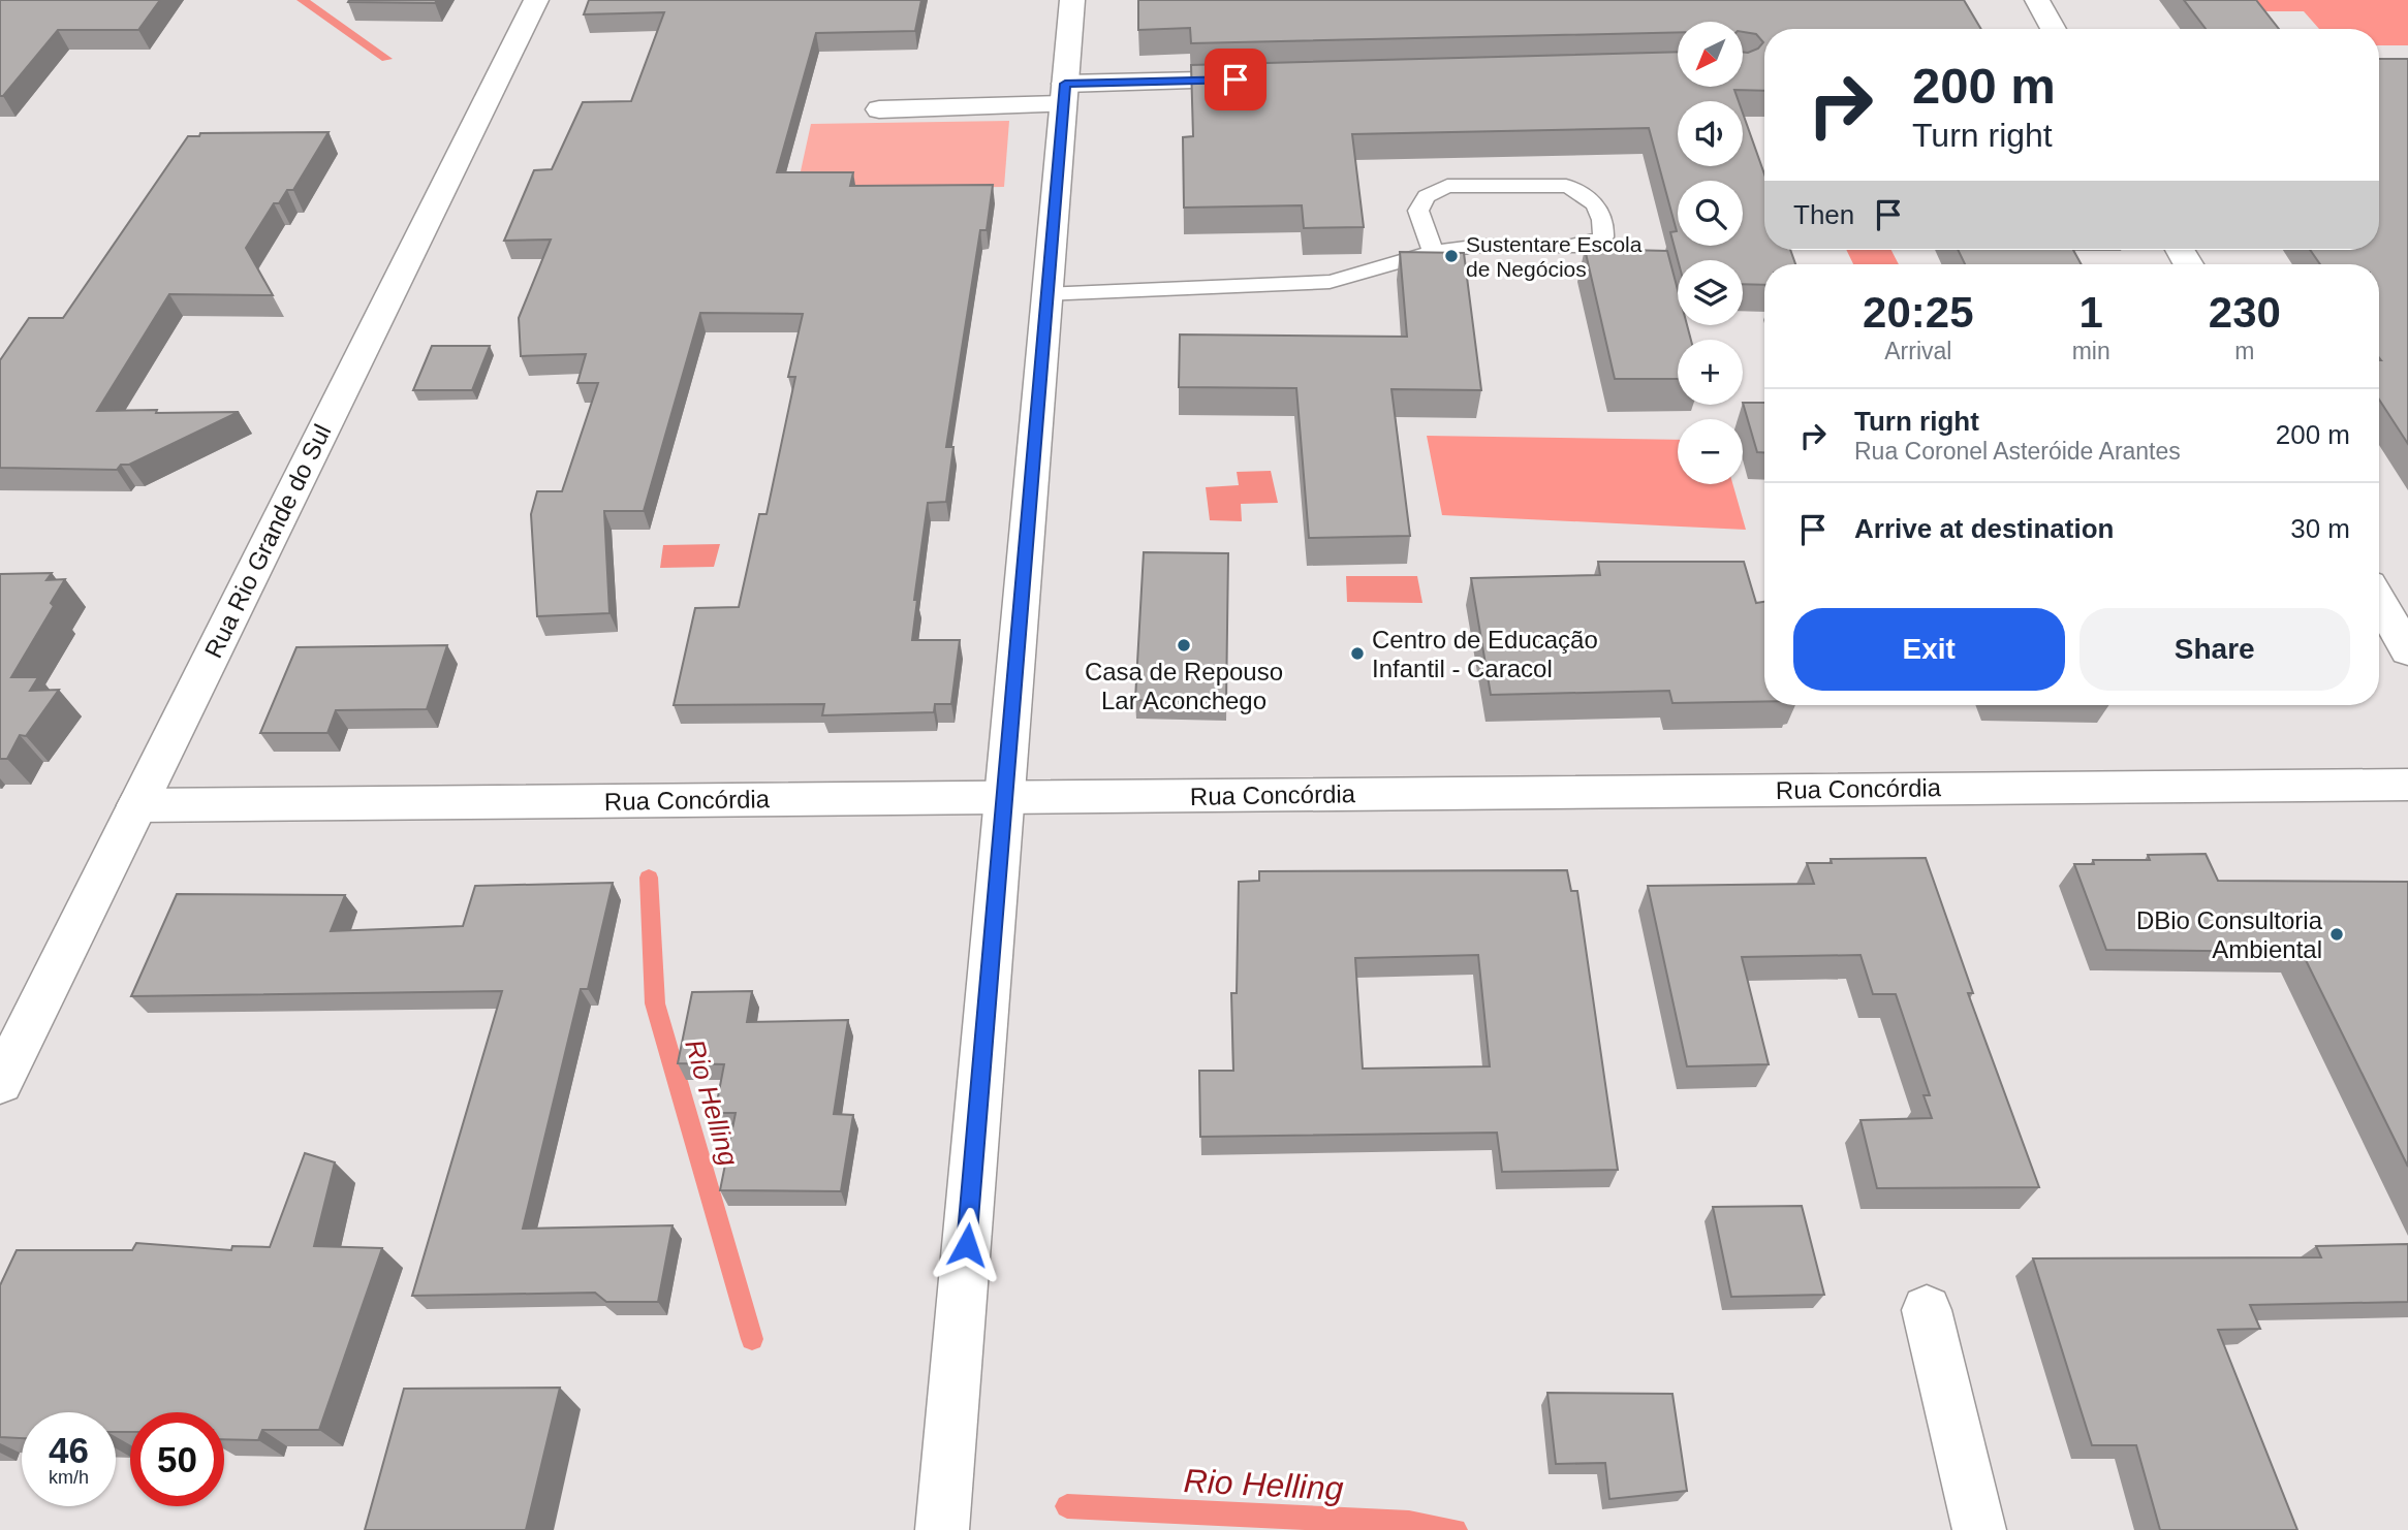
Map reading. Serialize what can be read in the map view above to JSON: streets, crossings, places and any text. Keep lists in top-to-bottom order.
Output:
{
  "streets": {
    "main road": ["Rua Rio Grande do Sul", "Rua Concórdia"]
  },
  "crossings": [
    ["Rua Rio Grande do Sul", "Rua Concórdia"]
  ],
  "water": ["Rio Helling"],
  "places": [
    "Sustentare Escola de Negócios",
    "Casa de Repouso Lar Aconchego",
    "Centro de Educação Infantil - Caracol",
    "DBio Consultoria Ambiental"
  ],
  "north": "bottom left",
  "page": {
    "map_buttons": ["+", "−"],
    "turn": ["200 m", "Turn right"],
    "then": "Then",
    "eta": [
      "20:25",
      "Arrival",
      "1",
      "min",
      "230",
      "m"
    ],
    "list": [
      {
        "name": "Turn right",
        "note": "Rua Coronel Asteróide Arantes",
        "value": "200 m"
      },
      {
        "name": "Arrive at destination",
        "value": "30 m"
      }
    ],
    "buttons": ["Exit", "Share"],
    "speed": "46 km/h",
    "limit": "50"
  }
}
